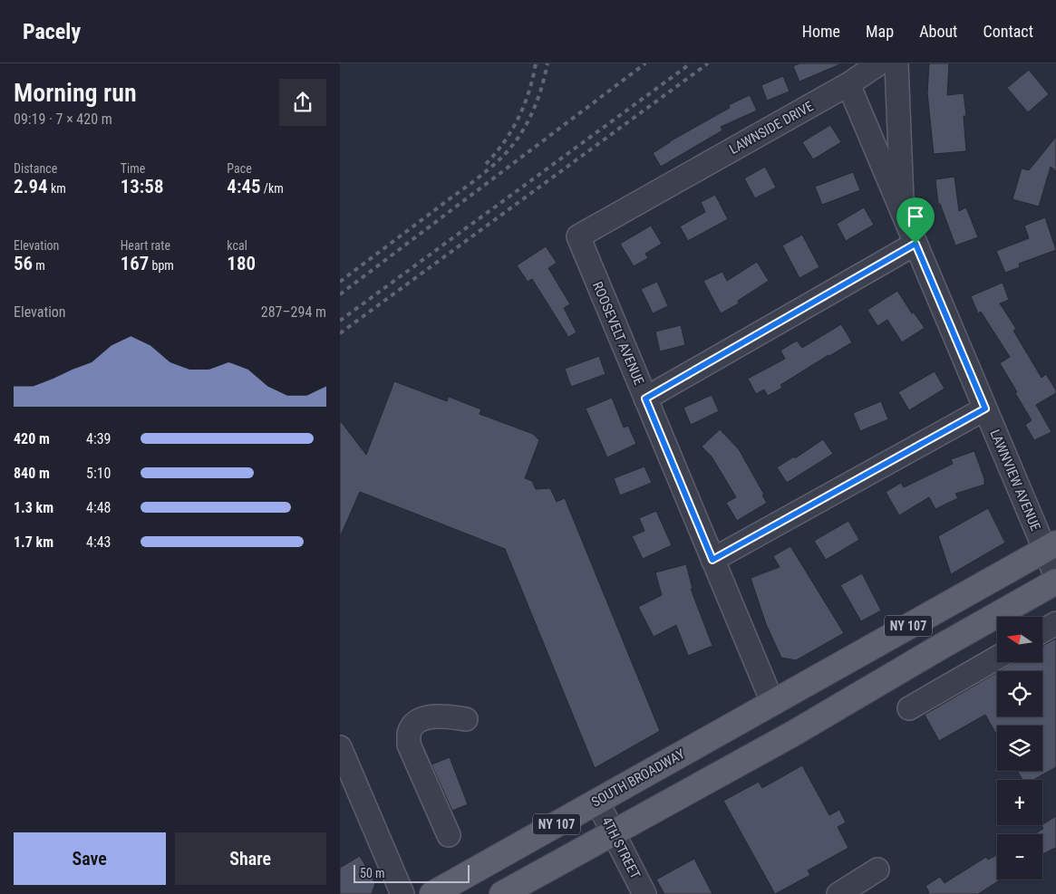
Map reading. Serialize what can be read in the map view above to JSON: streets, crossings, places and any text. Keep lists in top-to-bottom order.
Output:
{
  "streets": {
    "main road": ["NY 107", "SOUTH BROADWAY"],
    "street": [
      "LAWNSIDE DRIVE",
      "ROOSEVELT AVENUE",
      "LAWNVIEW AVENUE",
      "4TH STREET"
    ]
  },
  "crossings": [
    ["LAWNSIDE DRIVE", "ROOSEVELT AVENUE"],
    ["LAWNSIDE DRIVE", "LAWNVIEW AVENUE"],
    ["ROOSEVELT AVENUE", "NY 107"],
    ["ROOSEVELT AVENUE", "SOUTH BROADWAY"],
    ["LAWNVIEW AVENUE", "NY 107"],
    ["NY 107", "SOUTH BROADWAY"],
    ["NY 107", "4TH STREET"],
    ["SOUTH BROADWAY", "4TH STREET"]
  ],
  "scale_bar": "50 m",
  "north": "left",
  "page": {
    "header": "Pacely",
    "nav": [
      "Home",
      "Map",
      "About",
      "Contact"
    ],
    "heading": ["Morning run", "09:19 · 7 × 420 m"],
    "stats": [
      ["Distance", "2.94 km"],
      ["Time", "13:58"],
      ["Pace", "4:45 /km"],
      ["Elevation", "56 m"],
      ["Heart rate", "167 bpm"],
      ["kcal", "180"]
    ],
    "chart": ["Elevation", "287–294 m"],
    "list": [
      {
        "name": "420 m",
        "note": "4:39"
      },
      {
        "name": "840 m",
        "note": "5:10"
      },
      {
        "name": "1.3 km",
        "note": "4:48"
      },
      {
        "name": "1.7 km",
        "note": "4:43"
      }
    ],
    "map_buttons": ["+", "−"],
    "buttons": ["Save", "Share"],
    "scale": "50 m"
  }
}
